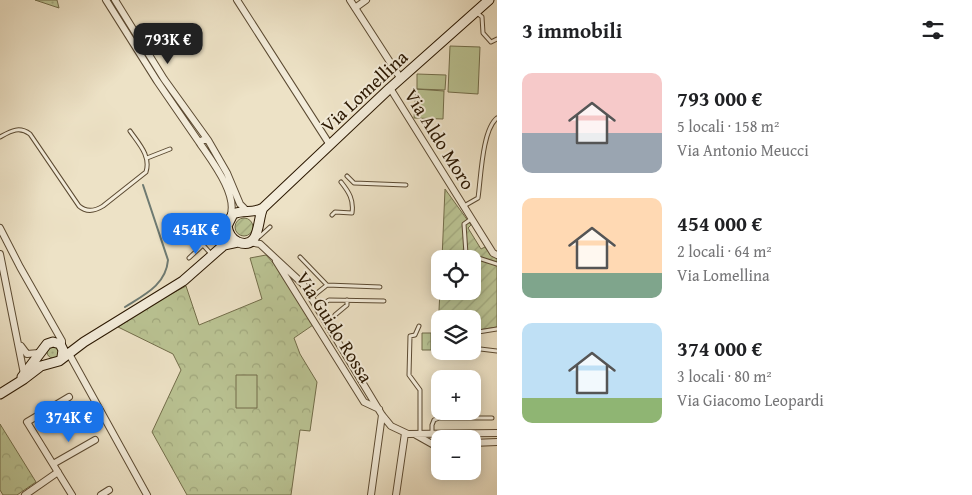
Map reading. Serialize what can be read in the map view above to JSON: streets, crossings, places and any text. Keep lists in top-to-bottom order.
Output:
{
  "streets": {
    "main road": ["Via Lomellina"],
    "street": ["Via Aldo Moro", "Via Guido Rossa"]
  },
  "crossings": [
    ["Via Lomellina", "Via Aldo Moro"],
    ["Via Lomellina", "Via Guido Rossa"]
  ],
  "page": {
    "heading": "3 immobili",
    "price": ["793K €", "454K €", "374K €"],
    "list": [
      {
        "name": "793 000 €",
        "note": "5 locali · 158 m² · Via Antonio Meucci"
      },
      {
        "name": "454 000 €",
        "note": "2 locali · 64 m² · Via Lomellina"
      },
      {
        "name": "374 000 €",
        "note": "3 locali · 80 m² · Via Giacomo Leopardi"
      }
    ],
    "map_buttons": ["+", "−"]
  }
}
